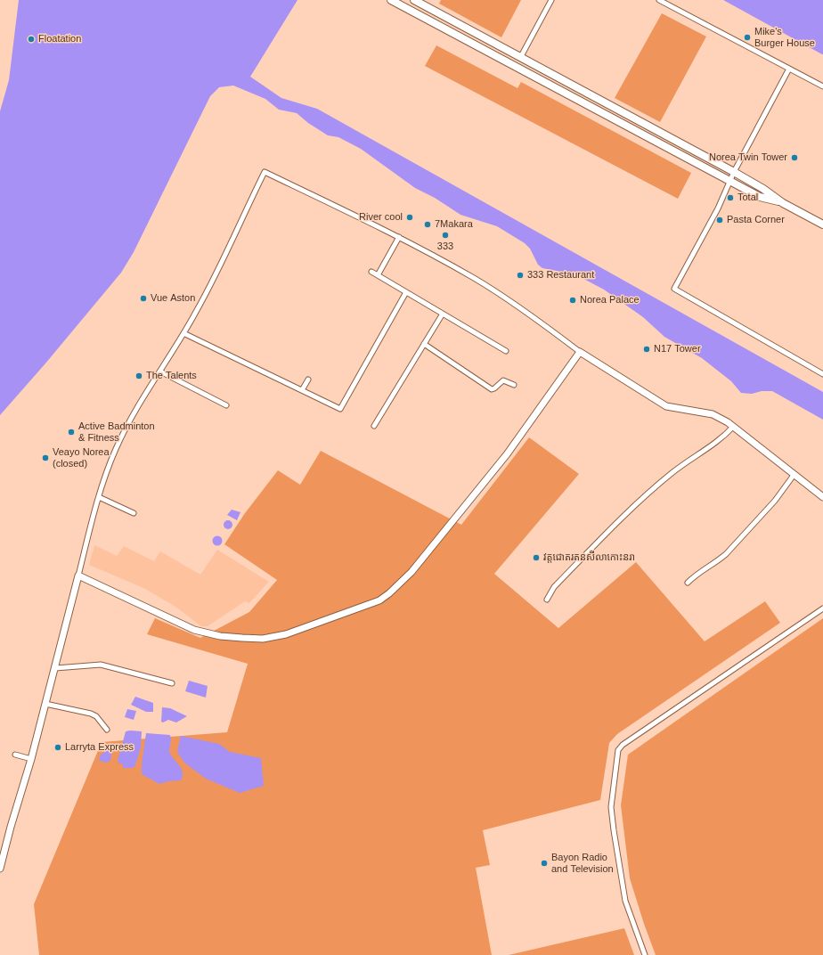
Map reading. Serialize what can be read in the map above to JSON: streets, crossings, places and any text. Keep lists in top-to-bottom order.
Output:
{
  "places": [
    "Mike's Burger House",
    "Floatation",
    "Norea Twin Tower",
    "Total",
    "River cool",
    "Pasta Corner",
    "7Makara",
    "333",
    "333 Restaurant",
    "Vue Aston",
    "Norea Palace",
    "N17 Tower",
    "The Talents",
    "Active Badminton & Fitness",
    "Veayo Norea (closed)",
    "វត្តជោតរតនសីលាកោះនរា",
    "Larryta Express",
    "Bayon Radio and Television"
  ]
}
